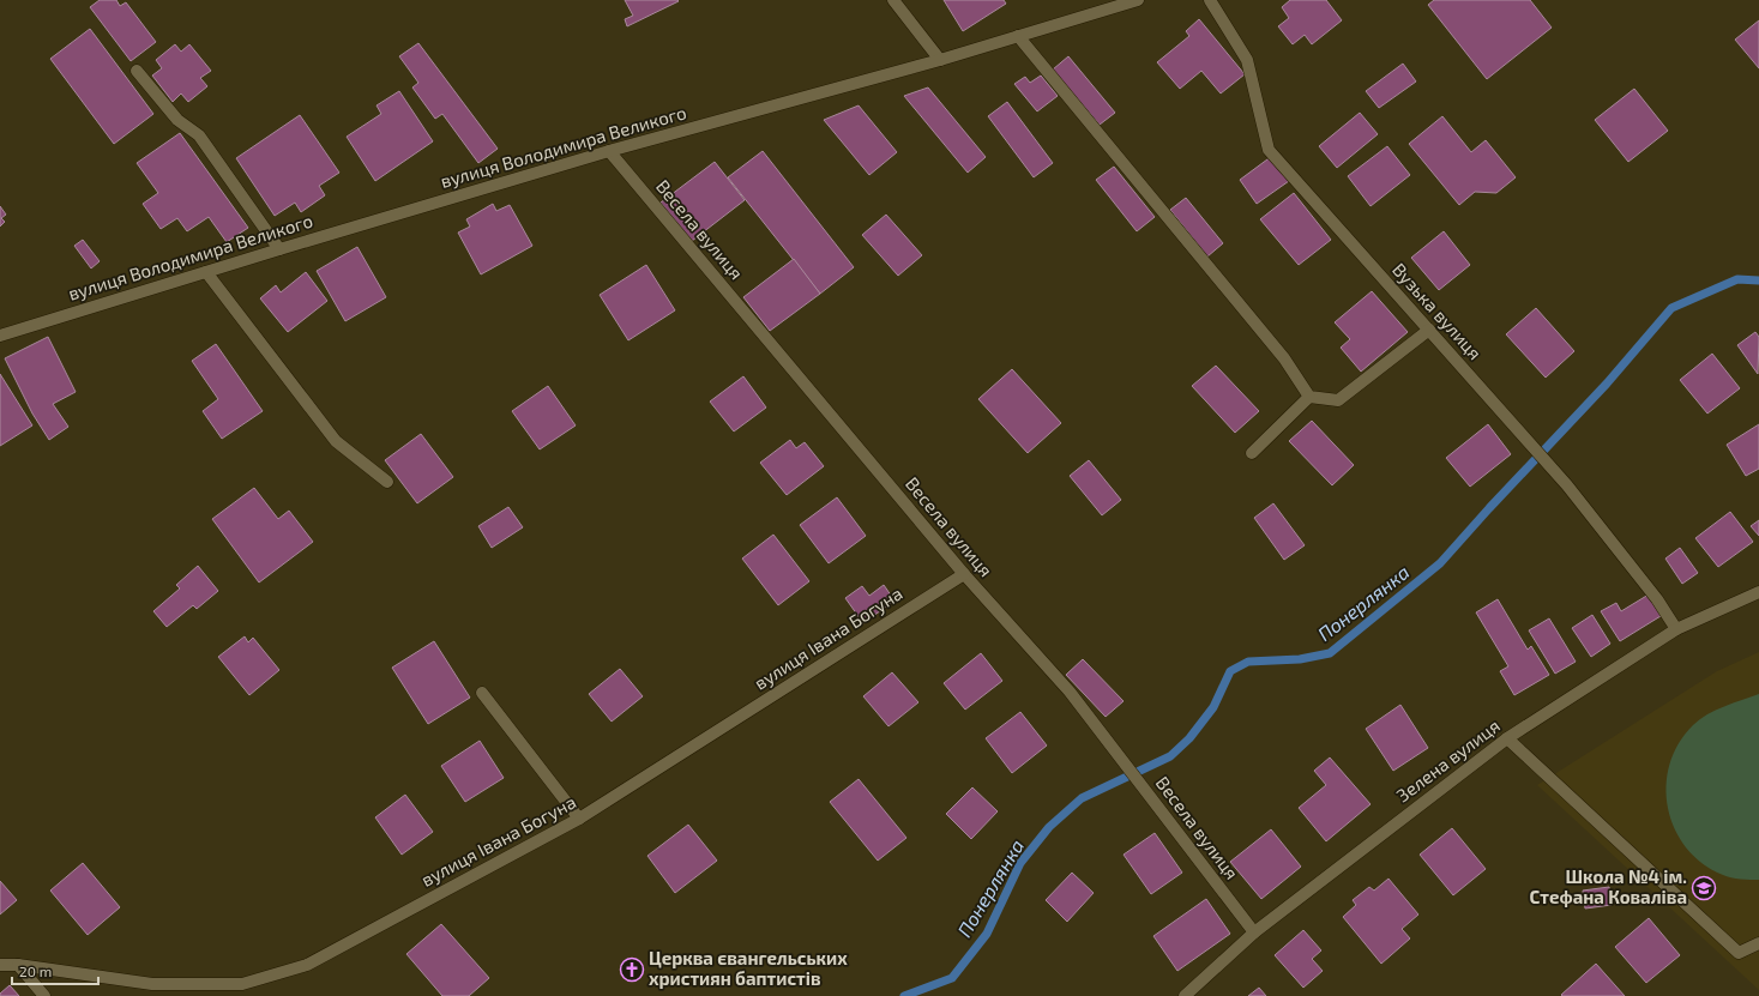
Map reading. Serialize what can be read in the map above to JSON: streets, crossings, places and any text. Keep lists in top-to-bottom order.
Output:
{
  "streets": {
    "street": [
      "вулиця Володимира Великого",
      "Весела вулиця",
      "Вузька вулиця",
      "вулиця Івана Богуна",
      "Зелена вулиця"
    ]
  },
  "crossings": [
    ["вулиця Володимира Великого", "Весела вулиця"],
    ["Весела вулиця", "вулиця Івана Богуна"],
    ["Весела вулиця", "Зелена вулиця"],
    ["Вузька вулиця", "Зелена вулиця"]
  ],
  "water": ["Понерлянка"],
  "places": {
    "school or university": ["Школа №4 ім. Стефана Коваліва"],
    "church": ["Церква євангельських християн баптистів"]
  },
  "scale_bar": "20 m"
}
